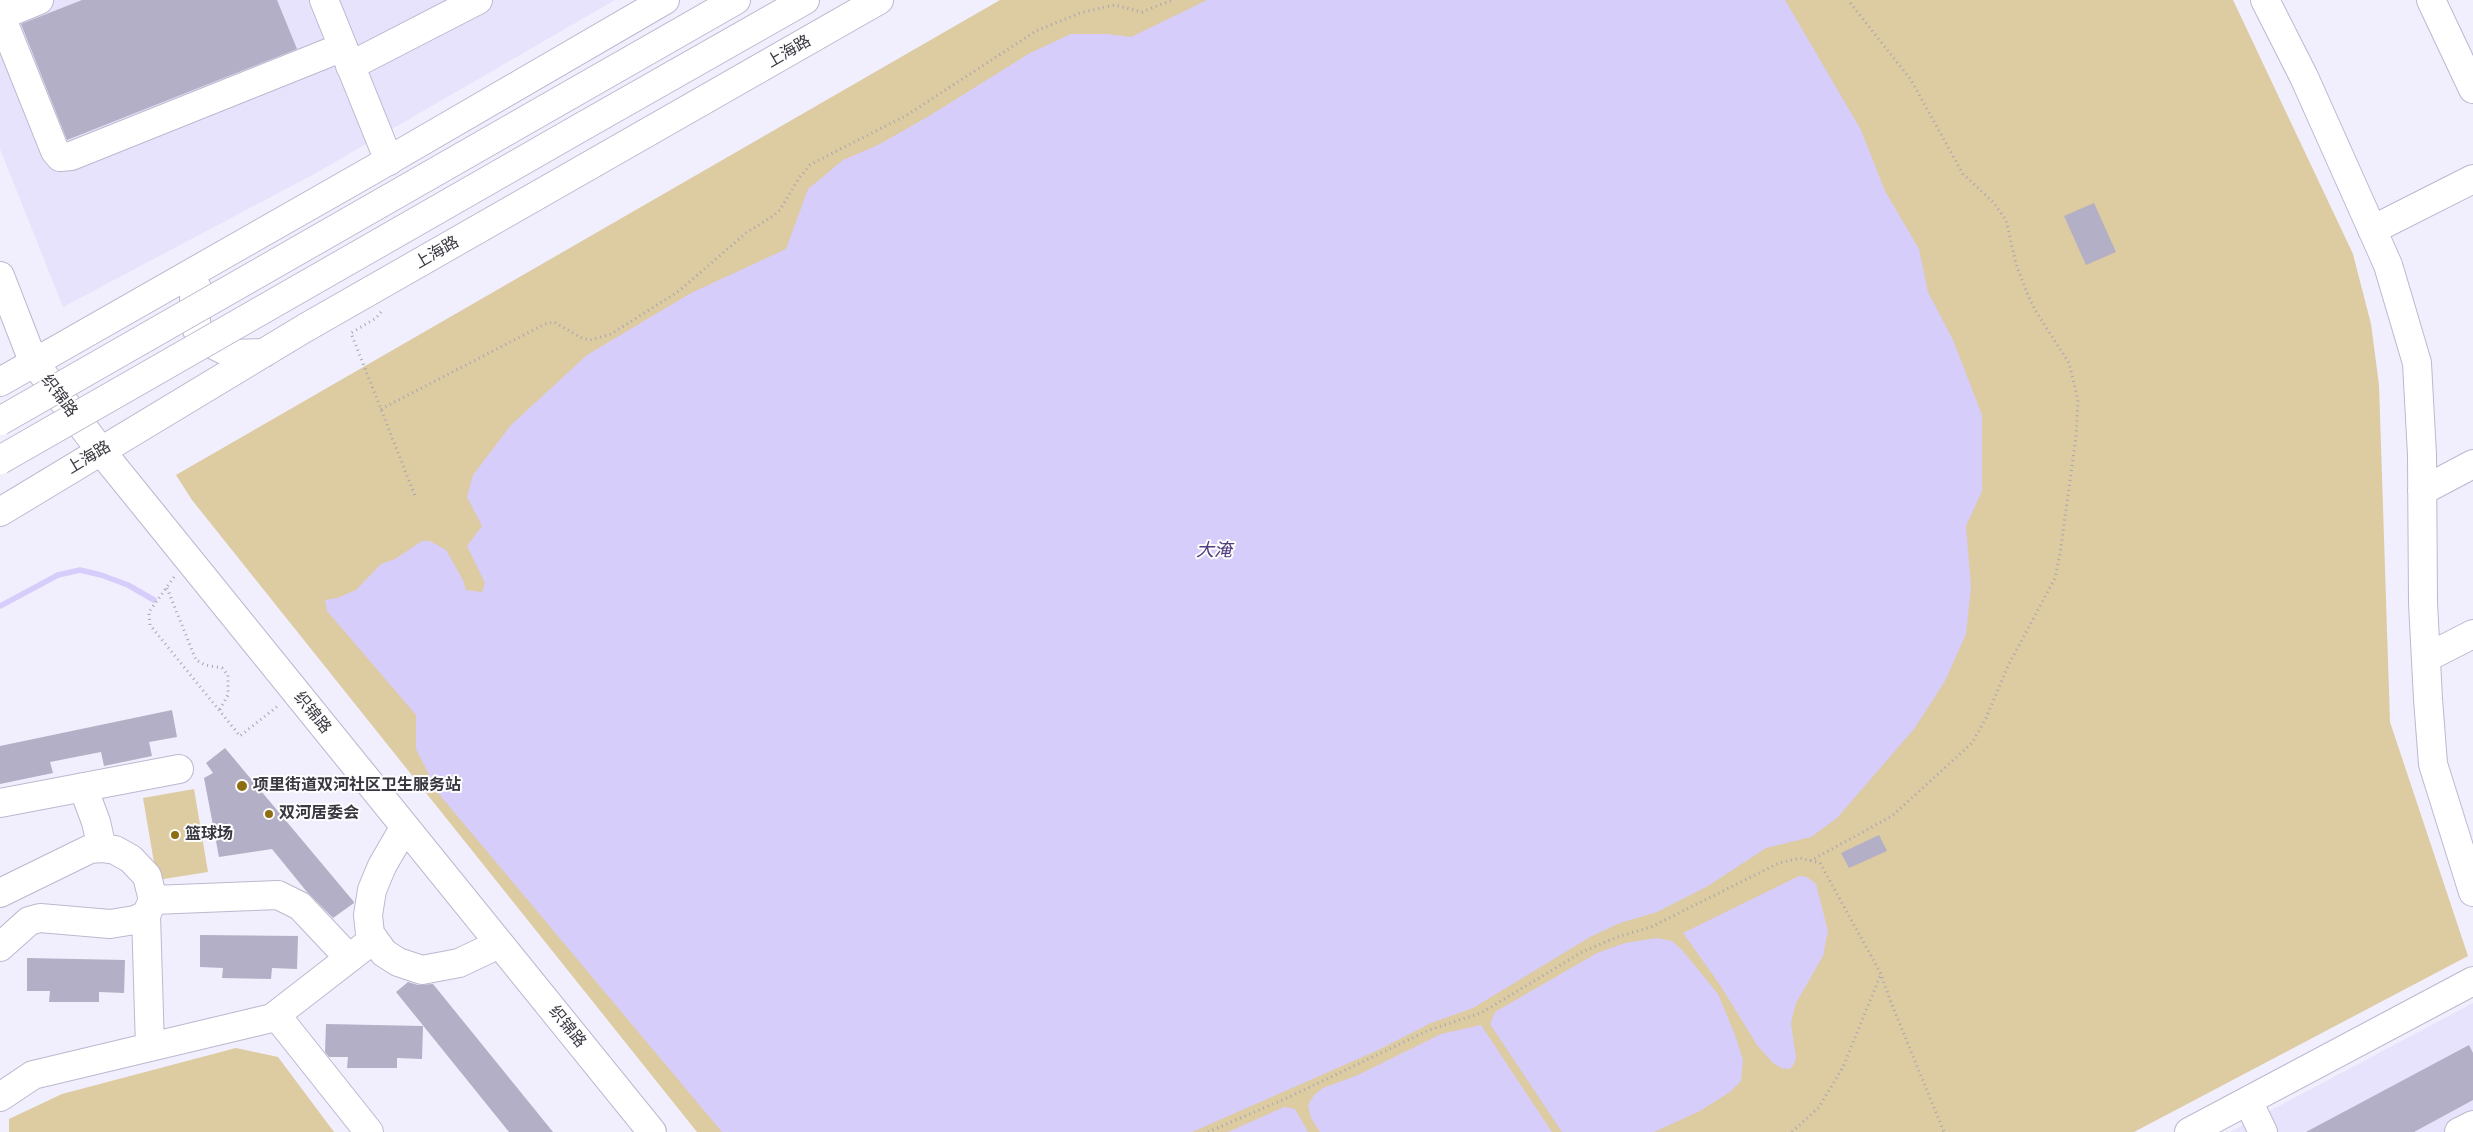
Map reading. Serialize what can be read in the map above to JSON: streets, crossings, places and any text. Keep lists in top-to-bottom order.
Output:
{
  "streets": {
    "main road": ["上海路", "织锦路"]
  },
  "crossings": [
    ["上海路", "织锦路"]
  ],
  "water": ["大淹"],
  "places": ["项里街道双河社区卫生服务站", "双河居委会", "篮球场"]
}
